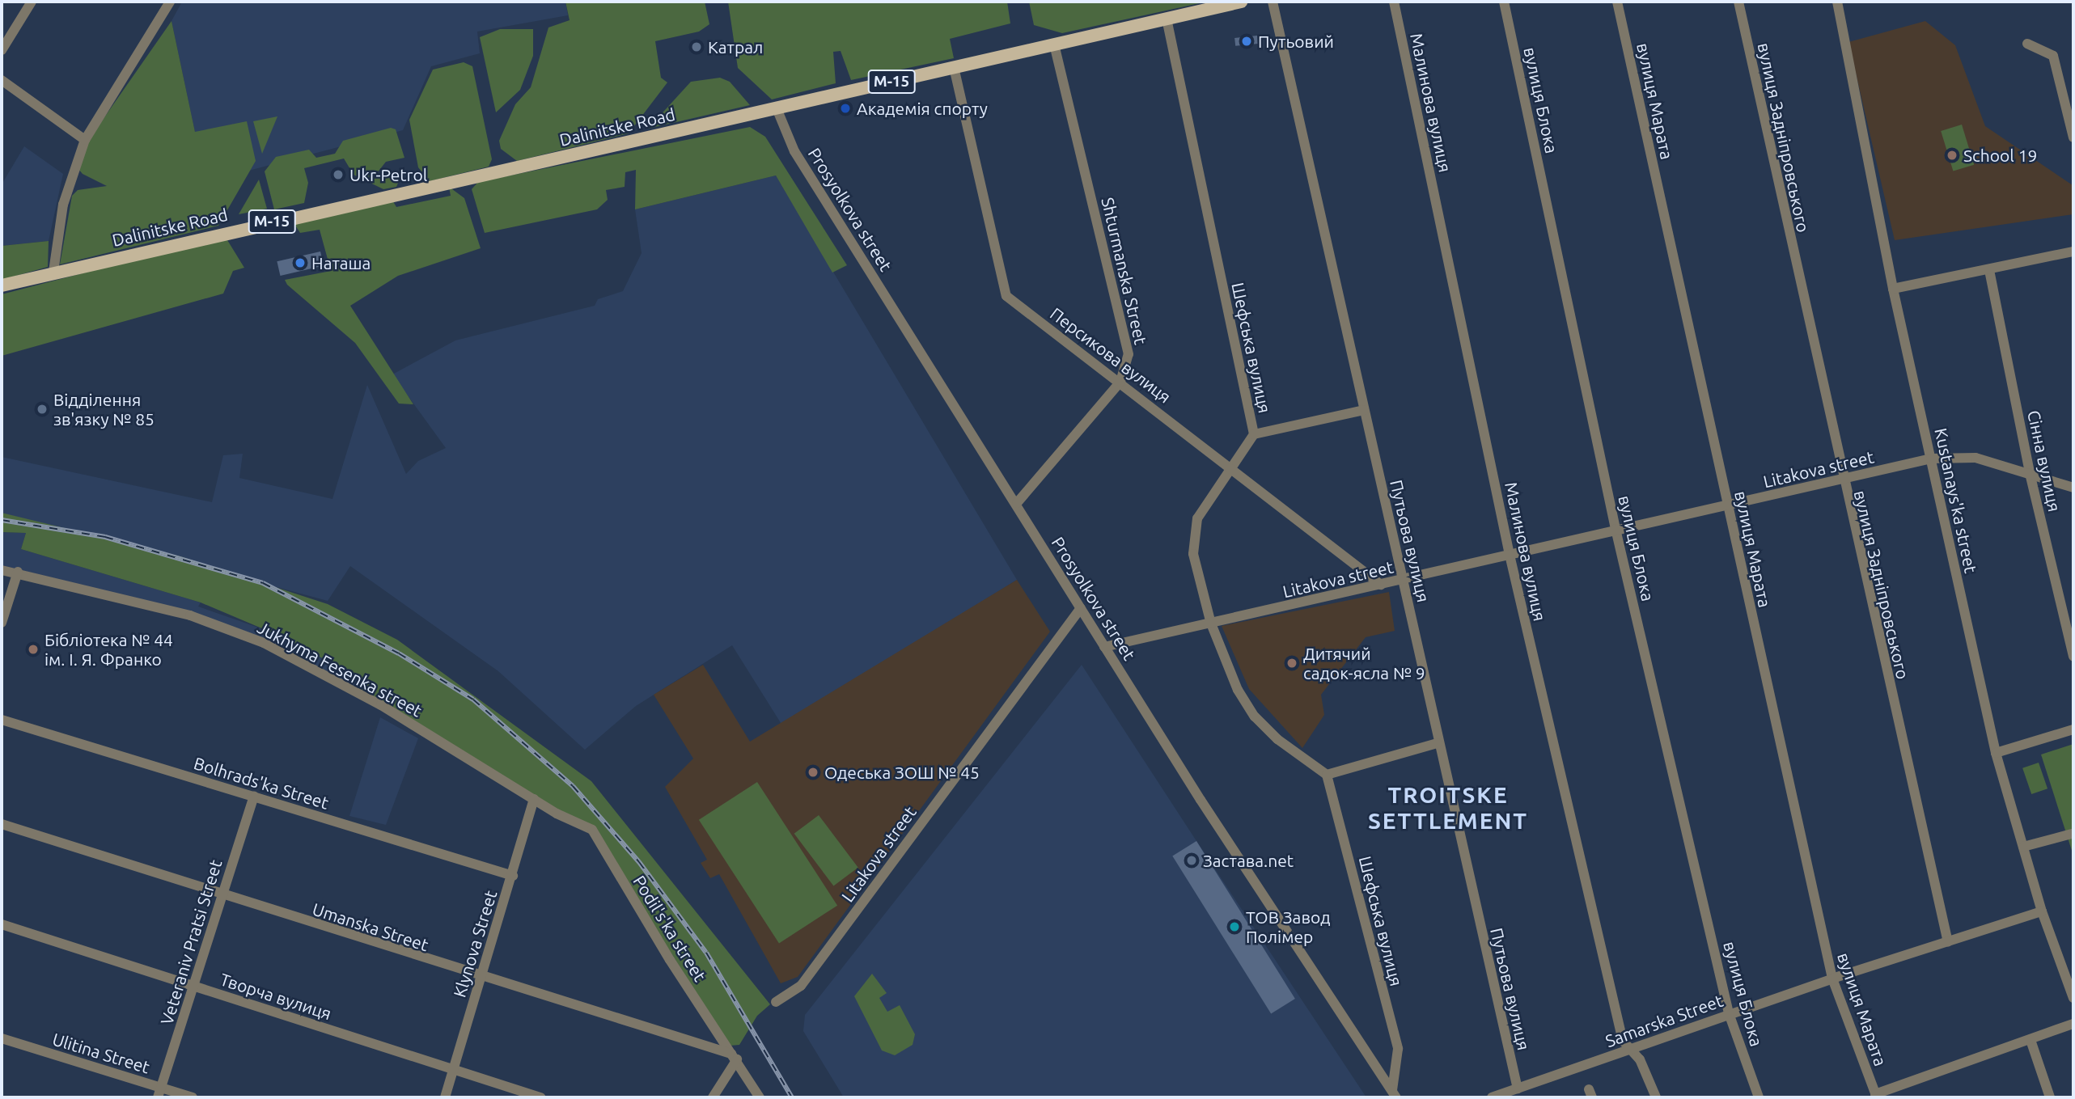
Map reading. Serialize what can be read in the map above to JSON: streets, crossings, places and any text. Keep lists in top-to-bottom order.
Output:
{
  "streets": {
    "main road": ["М-15", "Dalinitske Road"],
    "street": [
      "вулиця Блока",
      "вулиця Марата",
      "Малинова вулиця",
      "вулиця Задніпровського",
      "Prosyolkova street",
      "Shturmanska Street",
      "Шефська вулиця",
      "Персикова вулиця",
      "Сінна вулиця",
      "Litakova street",
      "Kustanays'ka street",
      "Путьова вулиця",
      "Jukhyma Fesenka street",
      "Bolhrads'ka Street",
      "Umanska Street",
      "Podil's'ka street",
      "Veteraniv Pratsi Street",
      "Klynova Street",
      "Творча вулиця",
      "Samarska Street",
      "Ulitina Street"
    ]
  },
  "crossings": [
    ["вулиця Блока", "Litakova street"],
    ["вулиця Блока", "Samarska Street"],
    ["вулиця Марата", "Litakova street"],
    ["вулиця Марата", "Samarska Street"],
    ["Малинова вулиця", "Litakova street"],
    ["Малинова вулиця", "Samarska Street"],
    ["Dalinitske Road", "Prosyolkova street"],
    ["Dalinitske Road", "Shturmanska Street"],
    ["Dalinitske Road", "Шефська вулиця"],
    ["Dalinitske Road", "Персикова вулиця"],
    ["вулиця Задніпровського", "Litakova street"],
    ["вулиця Задніпровського", "Samarska Street"],
    ["Prosyolkova street", "Shturmanska Street"],
    ["Prosyolkova street", "Шефська вулиця"],
    ["Prosyolkova street", "Litakova street"],
    ["Shturmanska Street", "Персикова вулиця"],
    ["Шефська вулиця", "Персикова вулиця"],
    ["Шефська вулиця", "Litakova street"],
    ["Персикова вулиця", "Litakova street"],
    ["Сінна вулиця", "Litakova street"],
    ["Litakova street", "Kustanays'ka street"],
    ["Litakova street", "Путьова вулиця"],
    ["Kustanays'ka street", "Samarska Street"],
    ["Путьова вулиця", "Samarska Street"],
    ["Jukhyma Fesenka street", "Podil's'ka street"],
    ["Jukhyma Fesenka street", "Klynova Street"],
    ["Bolhrads'ka Street", "Veteraniv Pratsi Street"],
    ["Bolhrads'ka Street", "Klynova Street"],
    ["Umanska Street", "Podil's'ka street"],
    ["Umanska Street", "Veteraniv Pratsi Street"],
    ["Umanska Street", "Klynova Street"],
    ["Podil's'ka street", "Klynova Street"],
    ["Veteraniv Pratsi Street", "Творча вулиця"],
    ["Veteraniv Pratsi Street", "Ulitina Street"],
    ["Klynova Street", "Творча вулиця"]
  ],
  "districts": ["TROITSKE SETTLEMENT"],
  "places": [
    "Путьовий",
    "Катрал",
    "Академія спорту",
    "School 19",
    "Ukr-Petrol",
    "Наташа",
    "Відділення зв'язку № 85",
    "Бібліотека № 44 ім. І. Я. Франко",
    "Дитячий садок-ясла № 9",
    "Одеська ЗОШ № 45",
    "Застава.net",
    "ТОВ Завод Полімер"
  ]
}
